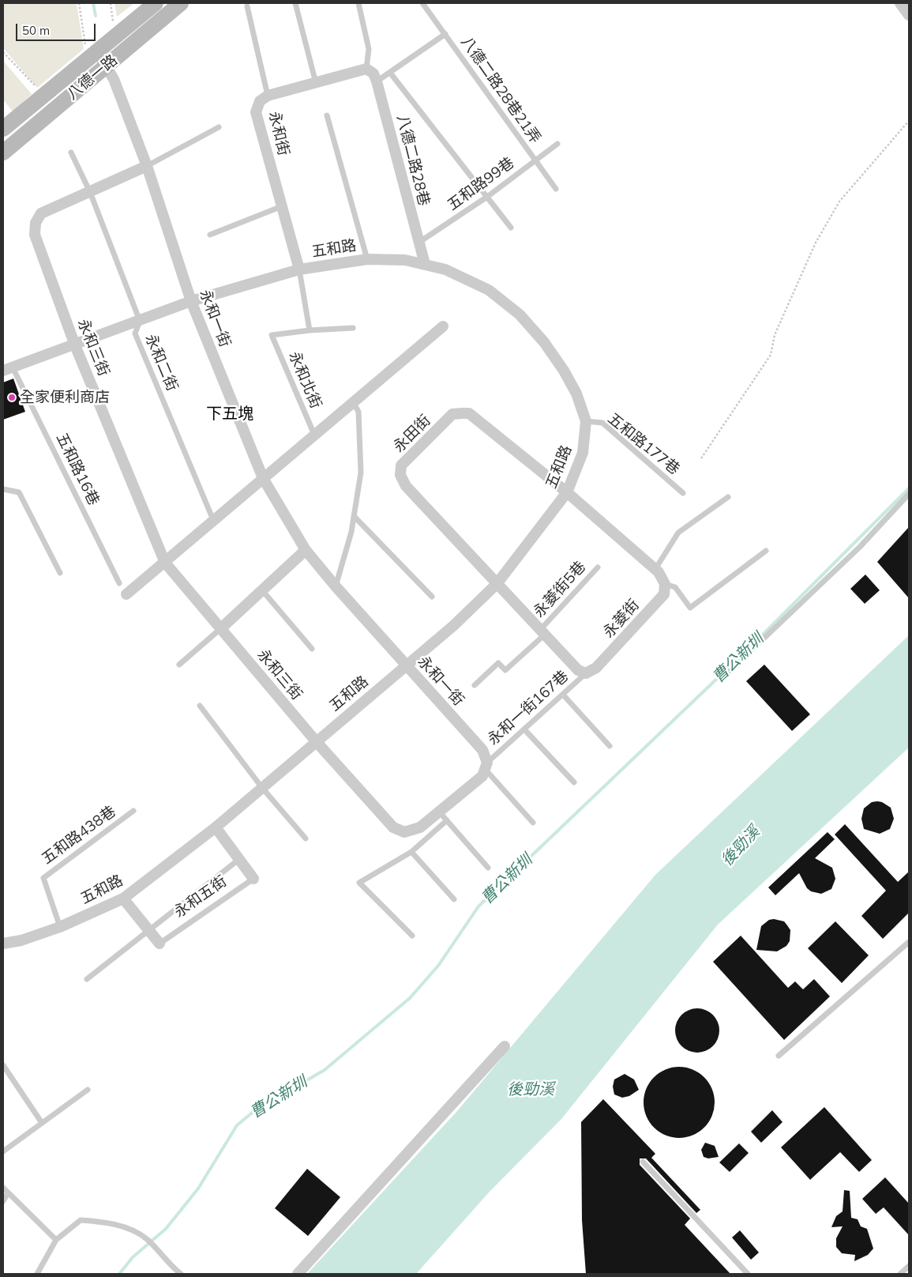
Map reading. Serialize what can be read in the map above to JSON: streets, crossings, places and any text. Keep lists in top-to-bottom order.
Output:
{
  "streets": {
    "street": [
      "八德一路",
      "永和街",
      "八德二路28巷",
      "五和路",
      "永和一街",
      "永和三街",
      "永田街",
      "永菱街",
      "永和五街"
    ],
    "lane": [
      "八德二路28巷21弄",
      "五和路99巷",
      "永和二街",
      "永和北街",
      "五和路177巷",
      "五和路16巷",
      "永菱街5巷",
      "永和一街167巷",
      "五和路438巷"
    ]
  },
  "crossings": [
    ["八德一路", "永和一街"],
    ["八德二路28巷21弄", "八德二路28巷"],
    ["八德二路28巷21弄", "五和路99巷"],
    ["永和街", "五和路"],
    ["八德二路28巷", "五和路99巷"],
    ["八德二路28巷", "五和路"],
    ["五和路", "永和一街"],
    ["五和路", "永和三街"],
    ["五和路", "永和二街"],
    ["五和路", "永田街"],
    ["五和路", "五和路177巷"],
    ["五和路", "五和路16巷"],
    ["五和路", "五和路438巷"],
    ["五和路", "永和五街"],
    ["永和一街", "永和一街167巷"],
    ["永和三街", "永和二街"],
    ["永菱街", "永和一街167巷"]
  ],
  "districts": ["下五塊"],
  "water": ["曹公新圳", "後勁溪"],
  "places": ["全家便利商店"],
  "scale_bar": "50 m"
}
